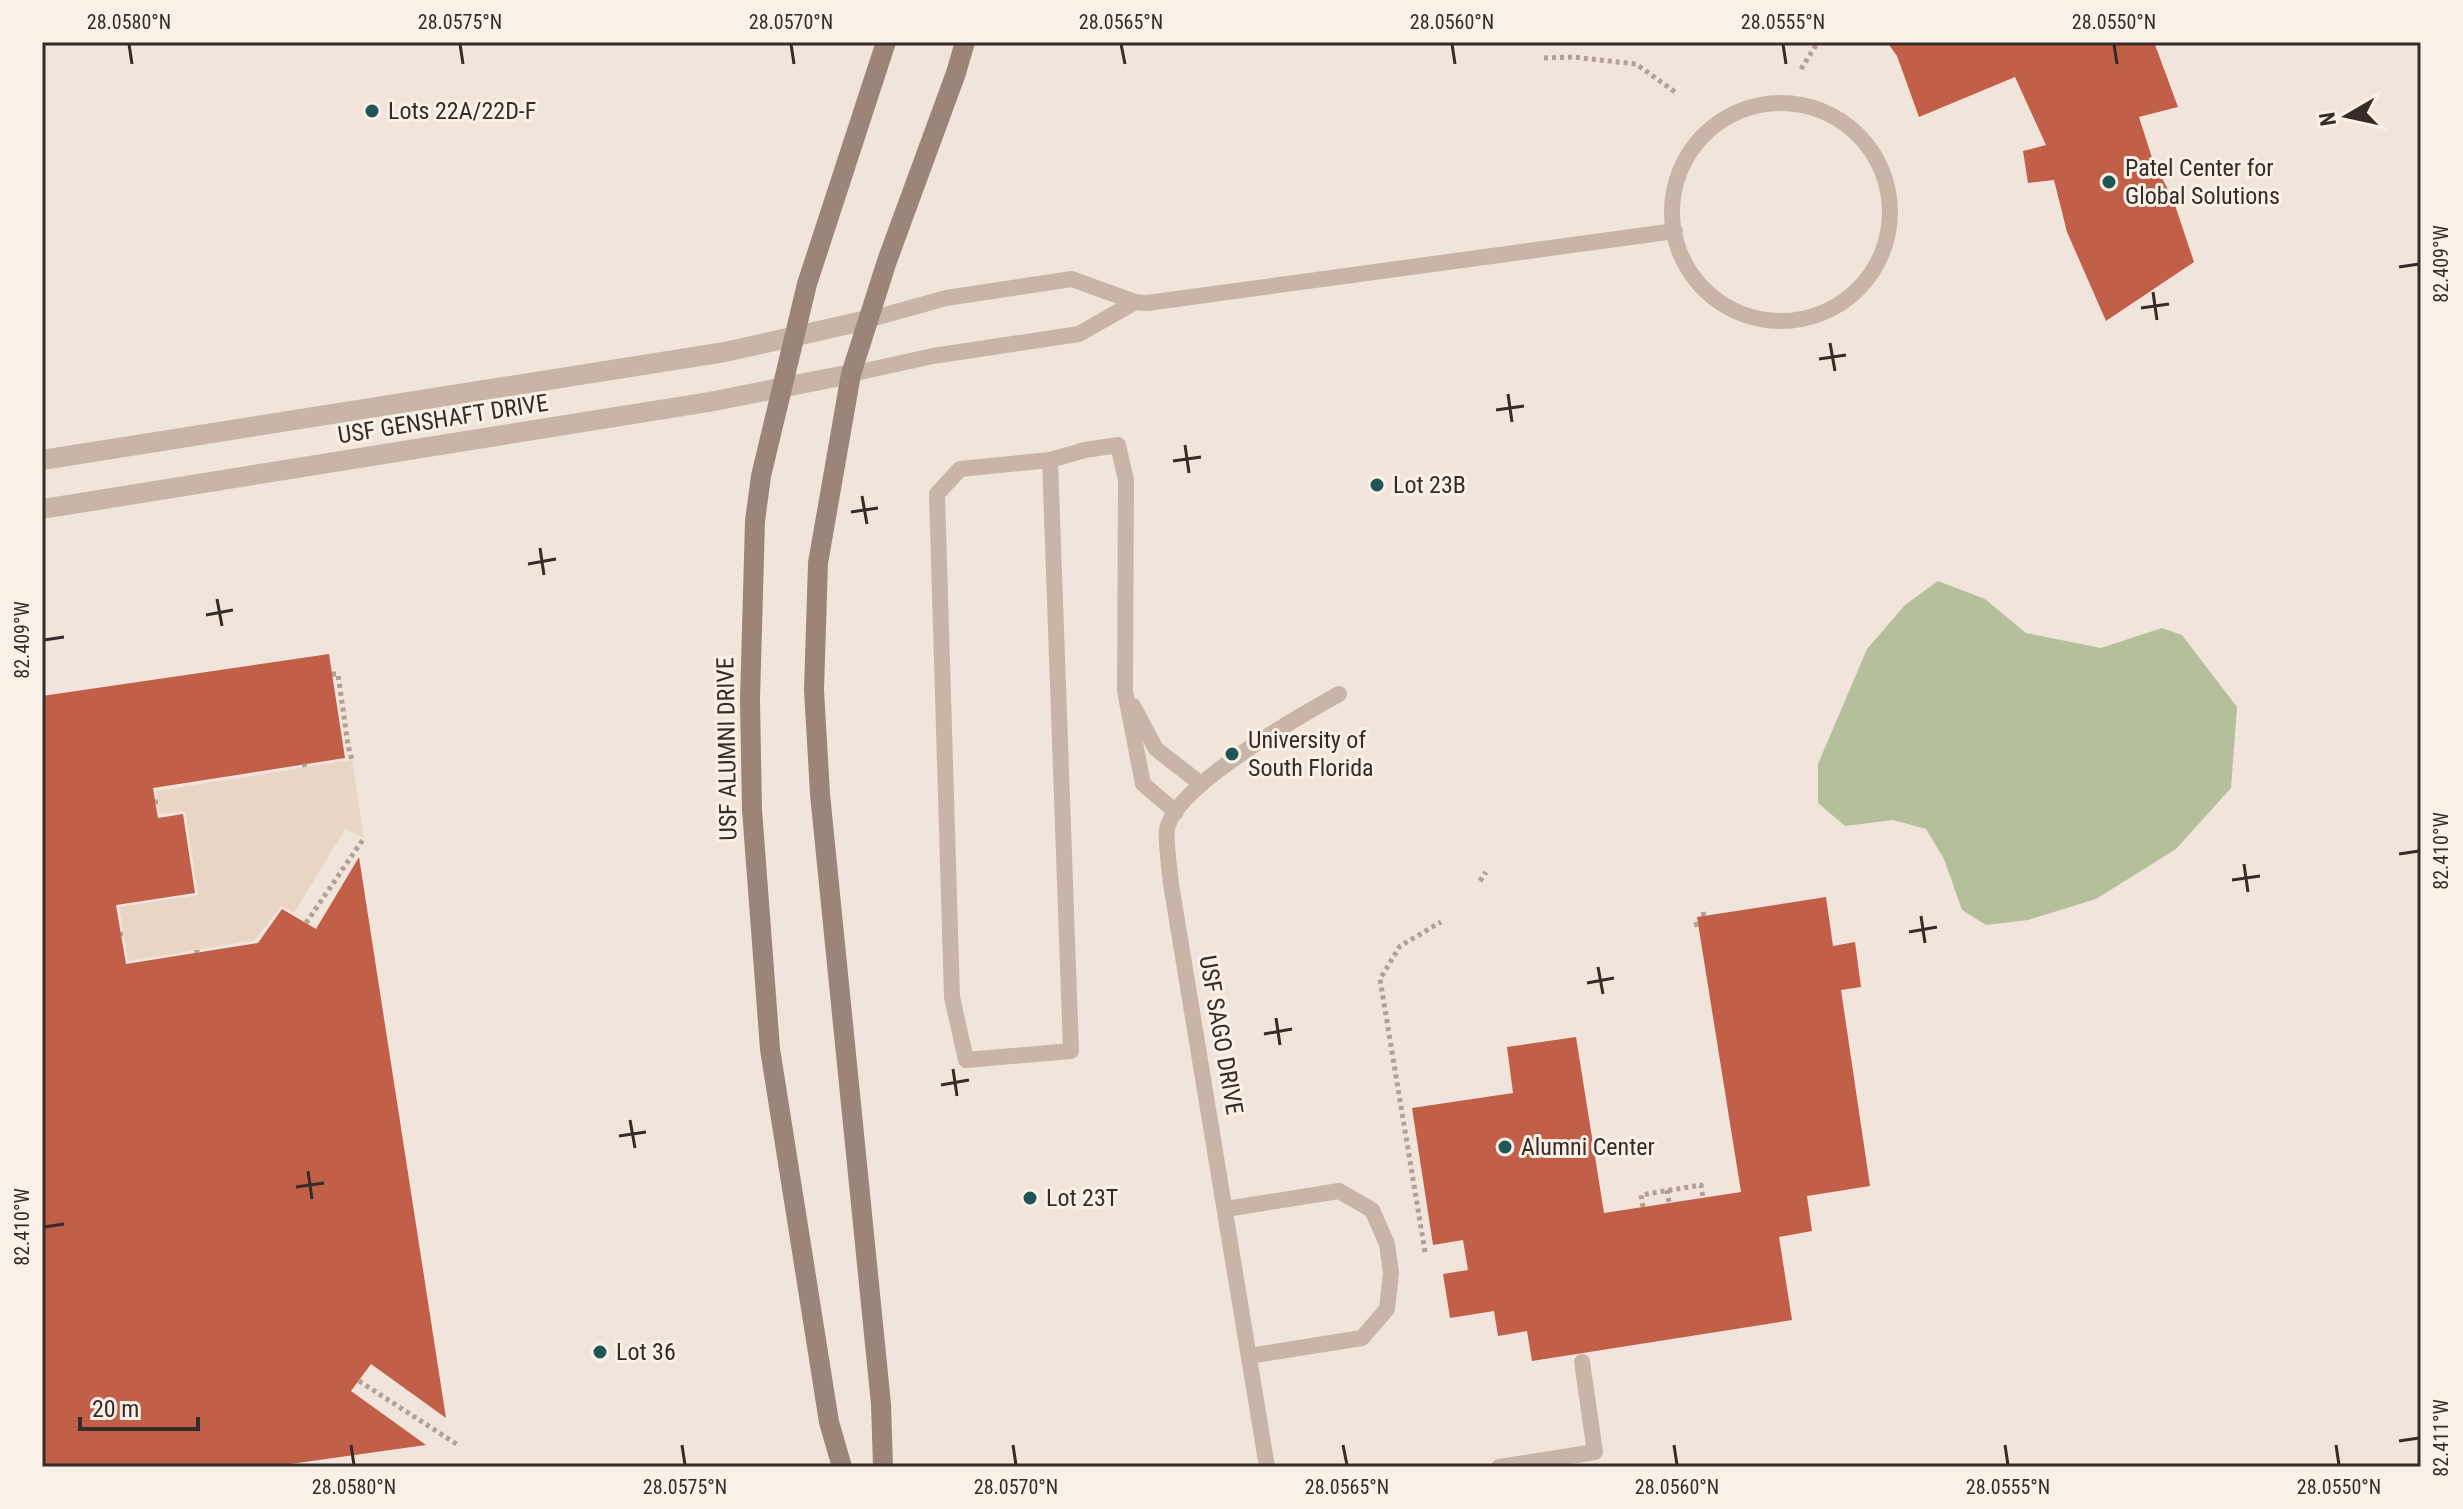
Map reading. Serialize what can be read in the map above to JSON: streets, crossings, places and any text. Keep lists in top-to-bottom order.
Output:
{
  "streets": {
    "street": ["USF GENSHAFT DRIVE", "USF ALUMNI DRIVE"],
    "lane": ["USF SAGO DRIVE"]
  },
  "crossings": [
    ["USF GENSHAFT DRIVE", "USF ALUMNI DRIVE"]
  ],
  "places": [
    "Lots 22A/22D-F",
    "Patel Center for Global Solutions",
    "Lot 23B",
    "University of South Florida",
    "Alumni Center",
    "Lot 23T",
    "Lot 36"
  ],
  "scale_bar": "20 m",
  "north": "left",
  "coordinates": [
    "28.0580°N",
    "28.0575°N",
    "28.0570°N",
    "28.0565°N",
    "28.0560°N",
    "28.0555°N",
    "28.0550°N",
    "82.409°W",
    "82.410°W",
    "82.411°W"
  ]
}
